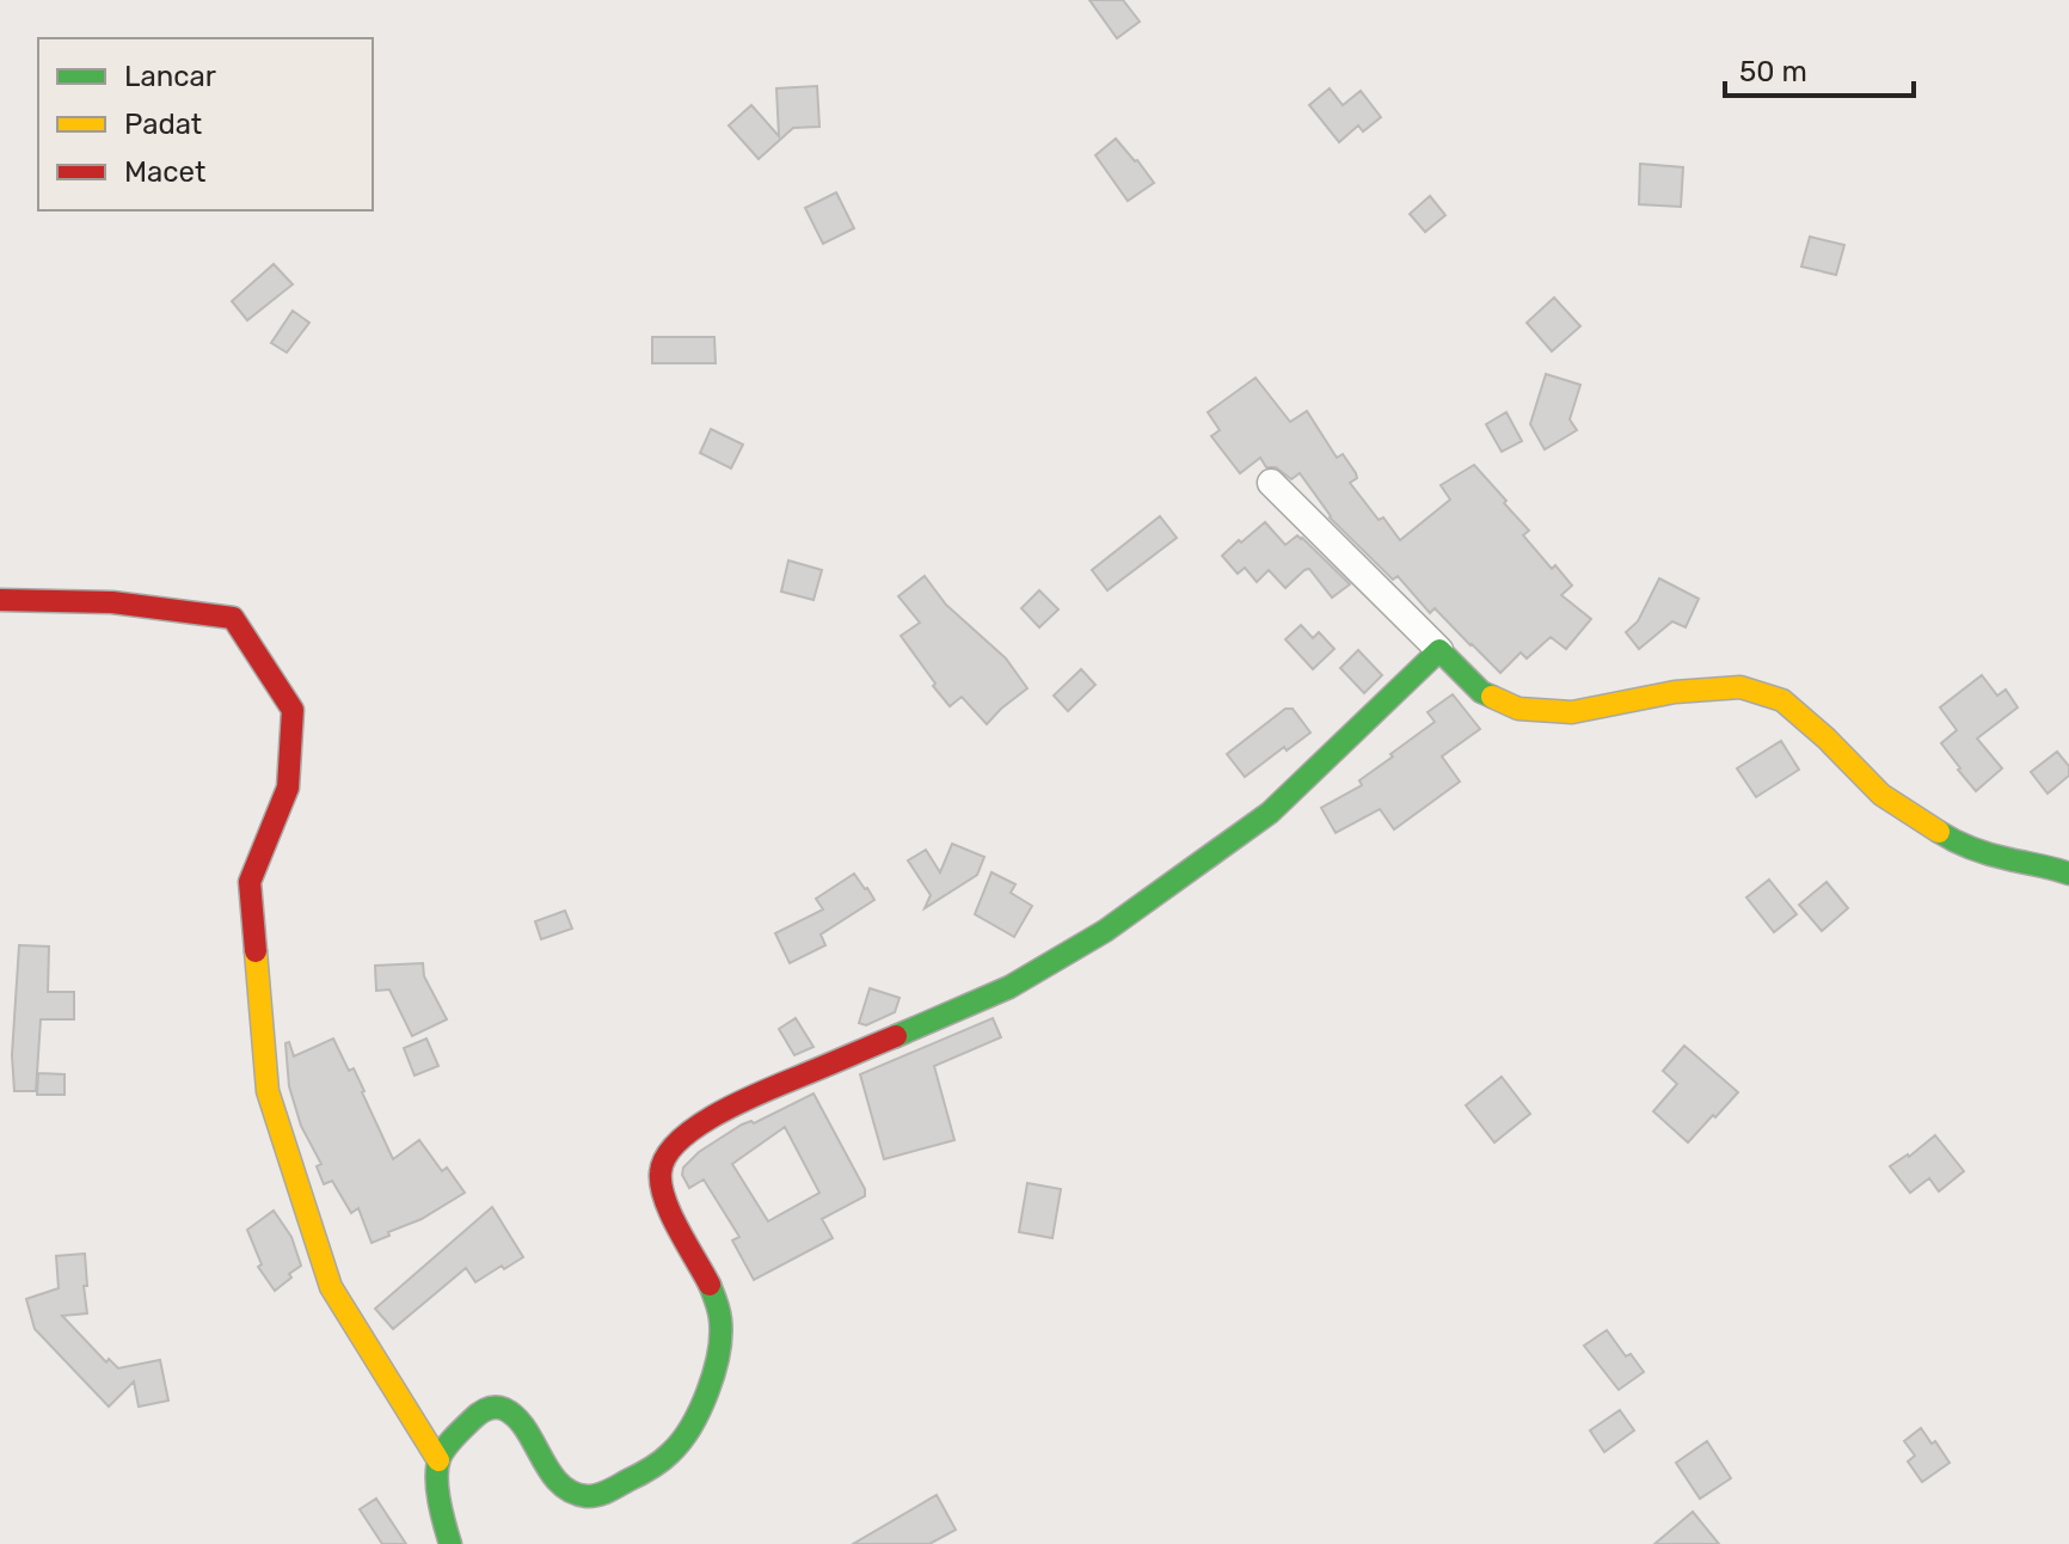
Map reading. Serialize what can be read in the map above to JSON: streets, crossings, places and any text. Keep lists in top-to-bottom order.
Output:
{
  "legend": ["Lancar", "Padat", "Macet"],
  "scale_bar": "50 m"
}
